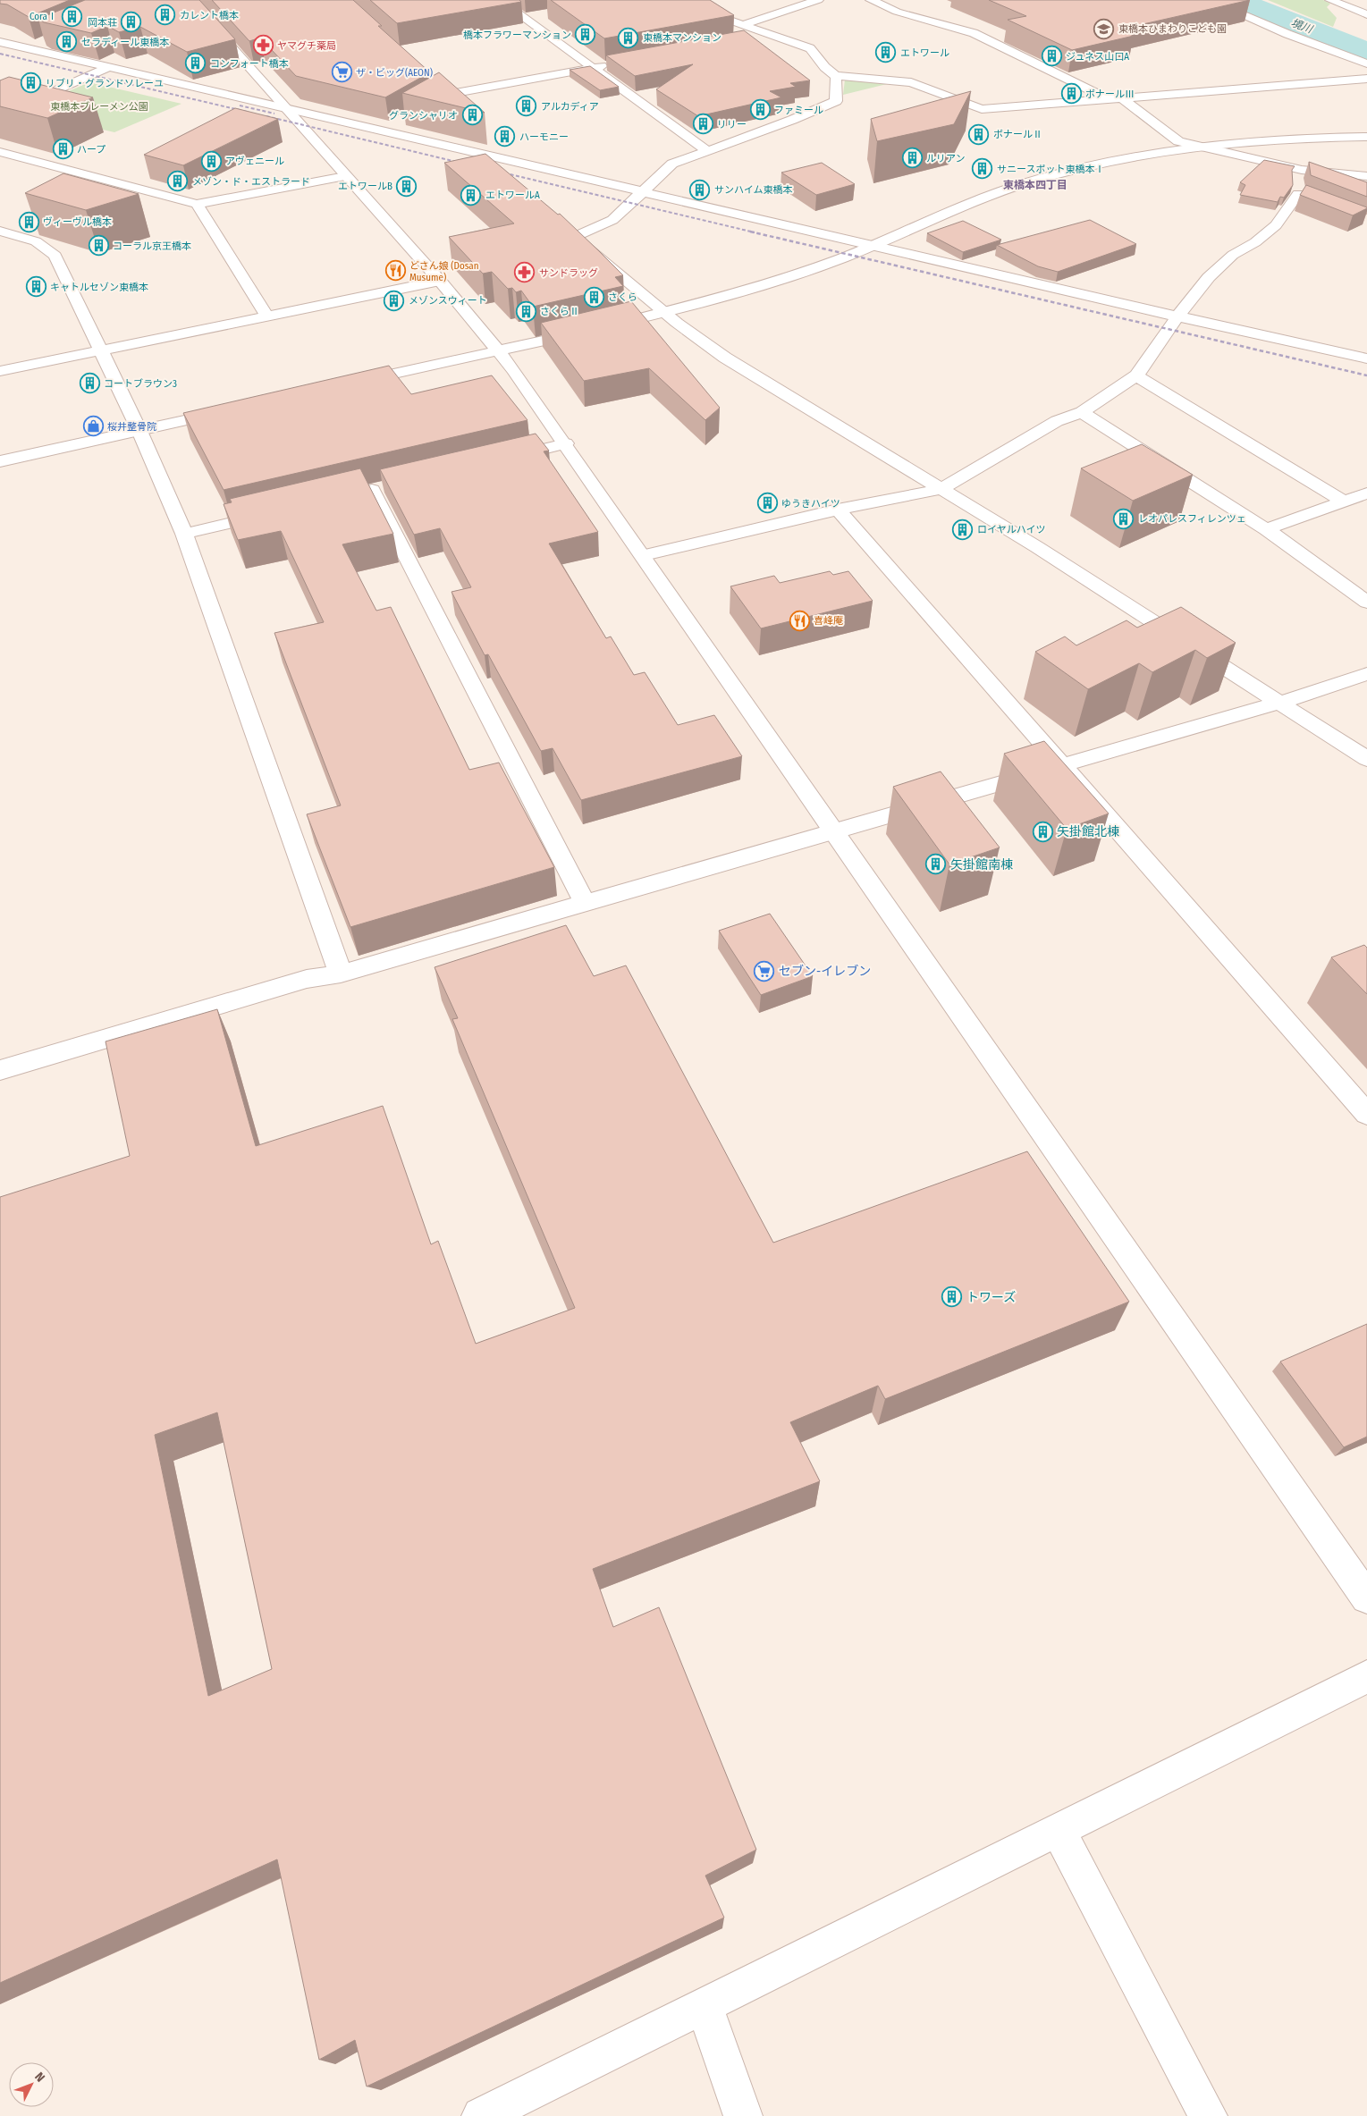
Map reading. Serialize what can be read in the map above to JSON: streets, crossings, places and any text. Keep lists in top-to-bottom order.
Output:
{
  "districts": ["東橋本四丁目"],
  "water": ["境川"],
  "parks": ["東橋本ブレーメン公園"],
  "places": {
    "building": [
      "カレント橋本",
      "CoraⅠ",
      "岡本荘",
      "橋本フラワーマンション",
      "東橋本マンション",
      "セラディール東橋本",
      "エトワール",
      "ジュネス山口A",
      "コンフォート橋本",
      "リブリ・グランドソレーユ",
      "ボナールⅢ",
      "アルカディア",
      "ファミール",
      "グランシャリオ",
      "リリー",
      "ボナールⅡ",
      "ハーモニー",
      "ハープ",
      "ルリアン",
      "アヴェニール",
      "サニースポット東橋本Ⅰ",
      "メゾン・ド・エストラード",
      "エトワールB",
      "サンハイム東橋本",
      "エトワールA",
      "ヴィーヴル橋本",
      "コーラル京王橋本",
      "キャトルセゾン東橋本",
      "さくら",
      "メゾンスウィート",
      "さくらⅡ",
      "コートブラウン3",
      "ゆうきハイツ",
      "レオパレスフィレンツェ",
      "ロイヤルハイツ",
      "矢掛館北棟",
      "矢掛館南棟",
      "トワーズ"
    ],
    "school or university": ["東橋本ひまわりこども園"],
    "pharmacy": ["ヤマグチ薬局", "サンドラッグ"],
    "supermarket": ["ザ・ビッグ(AEON)", "セブン-イレブン"],
    "restaurant": ["どさん娘 (Dosan Musume)", "喜峰庵"],
    "shop": ["桜井整骨院"]
  },
  "north": "top right"
}
